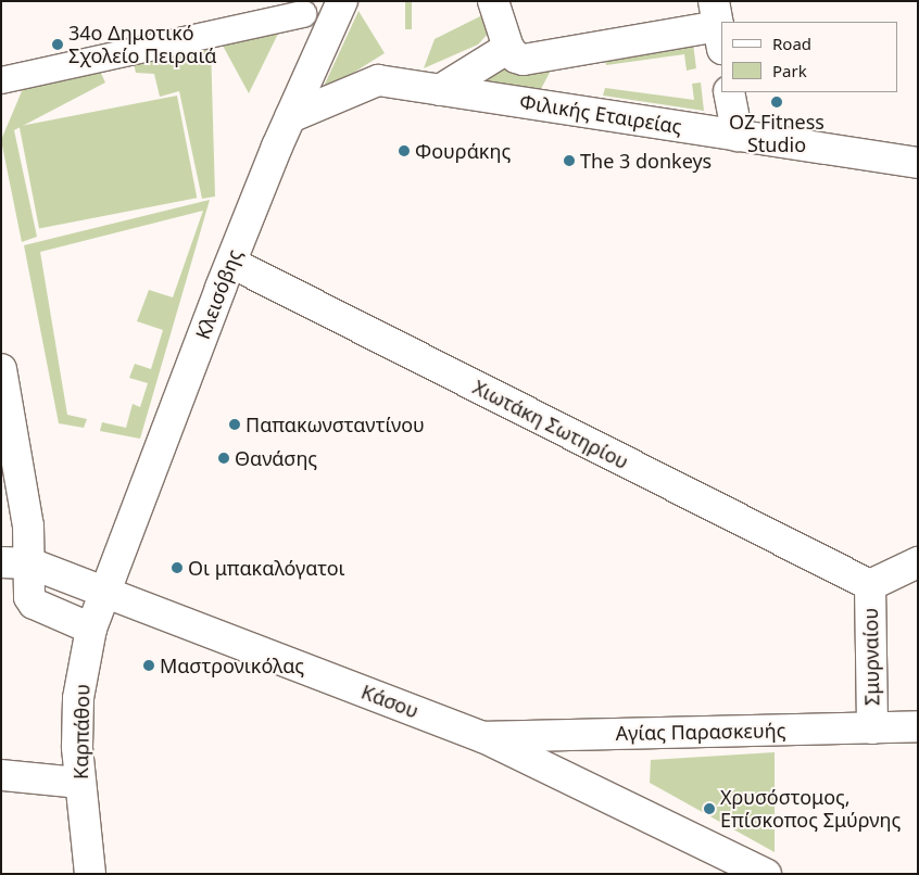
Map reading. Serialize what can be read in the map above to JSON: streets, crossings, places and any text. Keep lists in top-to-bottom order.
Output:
{
  "streets": {
    "street": [
      "Φιλικής Εταιρείας",
      "Κλεισόβης",
      "Χιωτάκη Σωτηρίου",
      "Σμυρναίου",
      "Κάσου",
      "Καρπάθου",
      "Αγίας Παρασκευής"
    ]
  },
  "crossings": [
    ["Φιλικής Εταιρείας", "Κλεισόβης"],
    ["Κλεισόβης", "Χιωτάκη Σωτηρίου"],
    ["Κλεισόβης", "Κάσου"],
    ["Κλεισόβης", "Καρπάθου"],
    ["Χιωτάκη Σωτηρίου", "Σμυρναίου"],
    ["Σμυρναίου", "Αγίας Παρασκευής"],
    ["Κάσου", "Καρπάθου"],
    ["Κάσου", "Αγίας Παρασκευής"]
  ],
  "places": [
    "34ο Δημοτικό Σχολείο Πειραιά",
    "OZ Fitness Studio",
    "Φουράκης",
    "The 3 donkeys",
    "Παπακωνσταντίνου",
    "Θανάσης",
    "Οι μπακαλόγατοι",
    "Μαστρονικόλας",
    "Χρυσόστομος, Επίσκοπος Σμύρνης"
  ],
  "legend": ["Road", "Park"]
}
